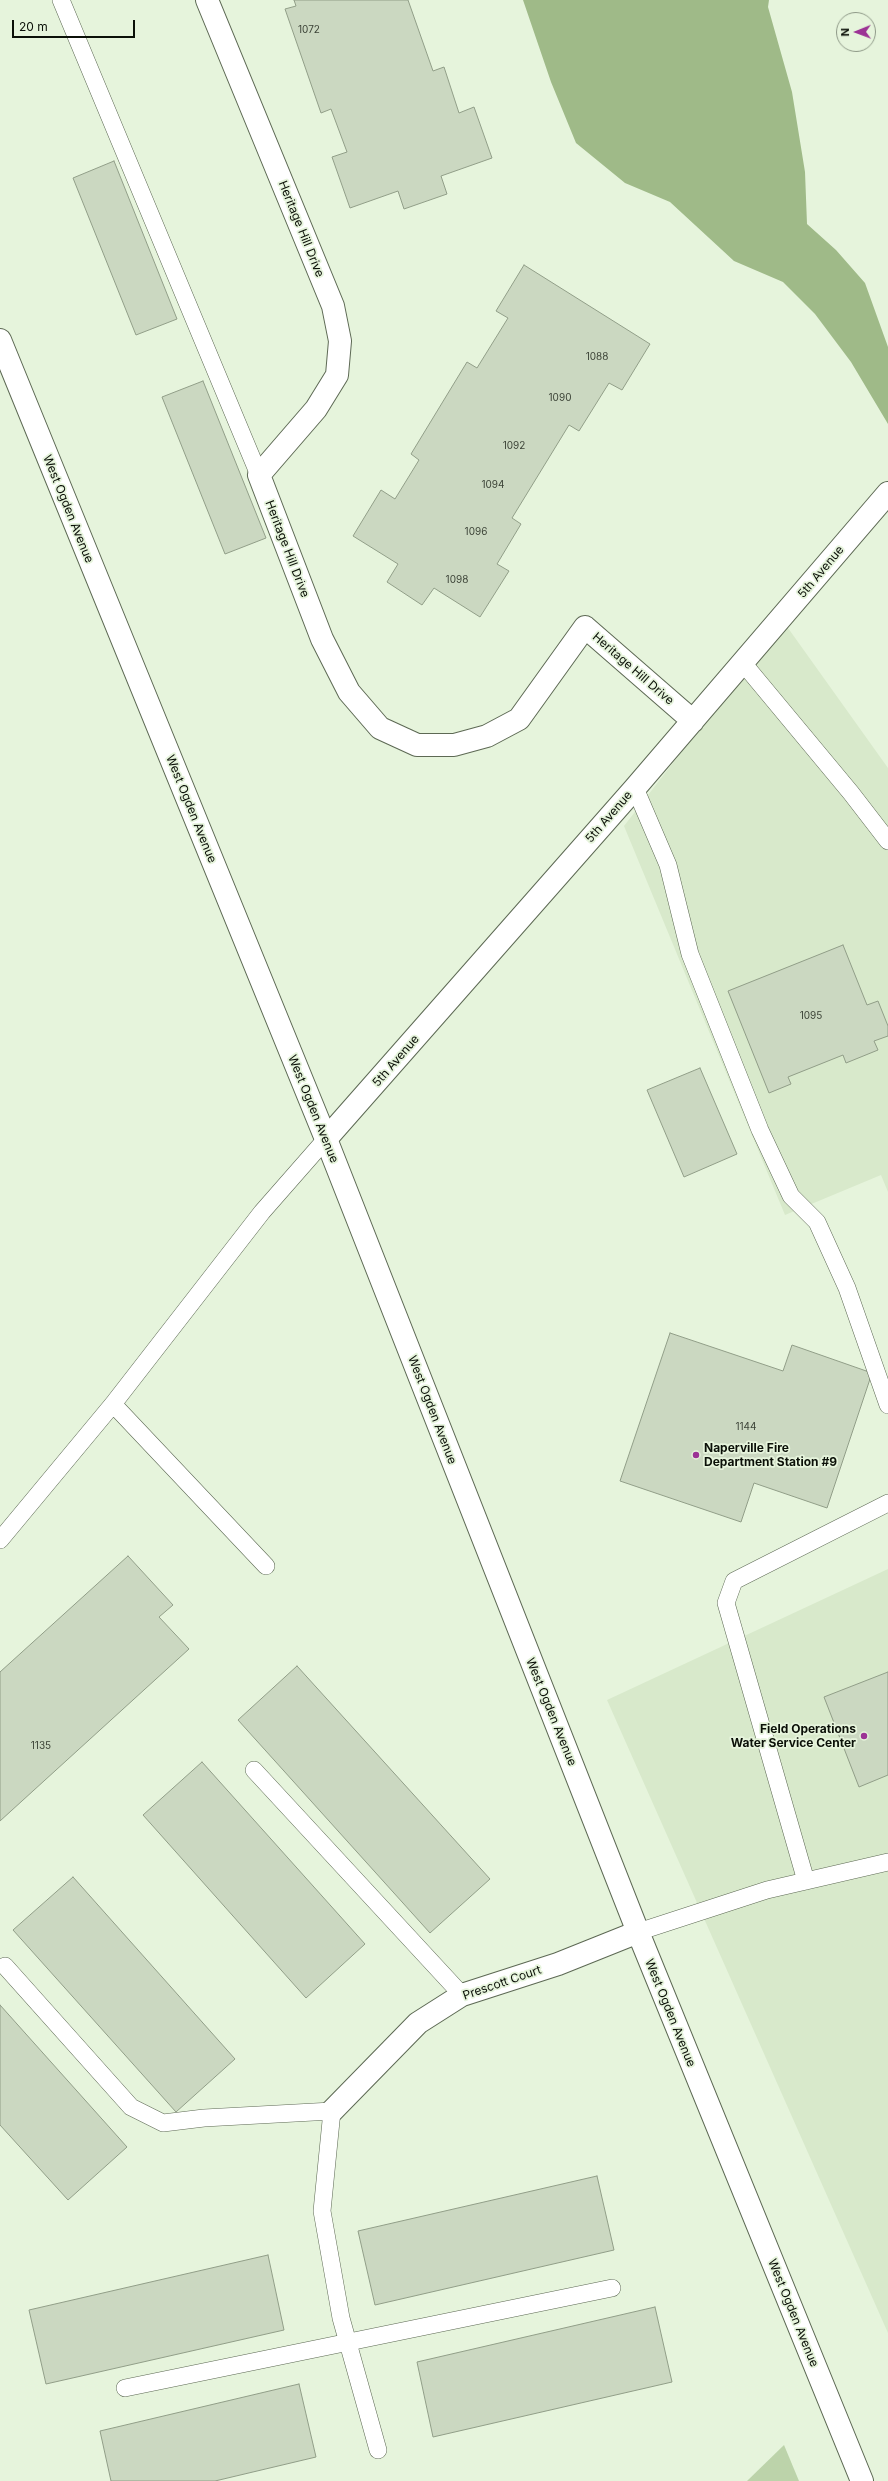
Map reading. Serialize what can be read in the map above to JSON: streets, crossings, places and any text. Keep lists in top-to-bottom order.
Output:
{
  "streets": {
    "street": [
      "Heritage Hill Drive",
      "West Ogden Avenue",
      "5th Avenue",
      "Prescott Court"
    ]
  },
  "crossings": [
    ["Heritage Hill Drive", "5th Avenue"],
    ["West Ogden Avenue", "5th Avenue"],
    ["West Ogden Avenue", "Prescott Court"]
  ],
  "places": ["Naperville Fire Department Station #9", "Field Operations Water Service Center"],
  "house_numbers": [
    "1072",
    "1088",
    "1090",
    "1092",
    "1094",
    "1096",
    "1098",
    "1095",
    "1144",
    "1135"
  ],
  "scale_bar": "20 m",
  "north": "left"
}
